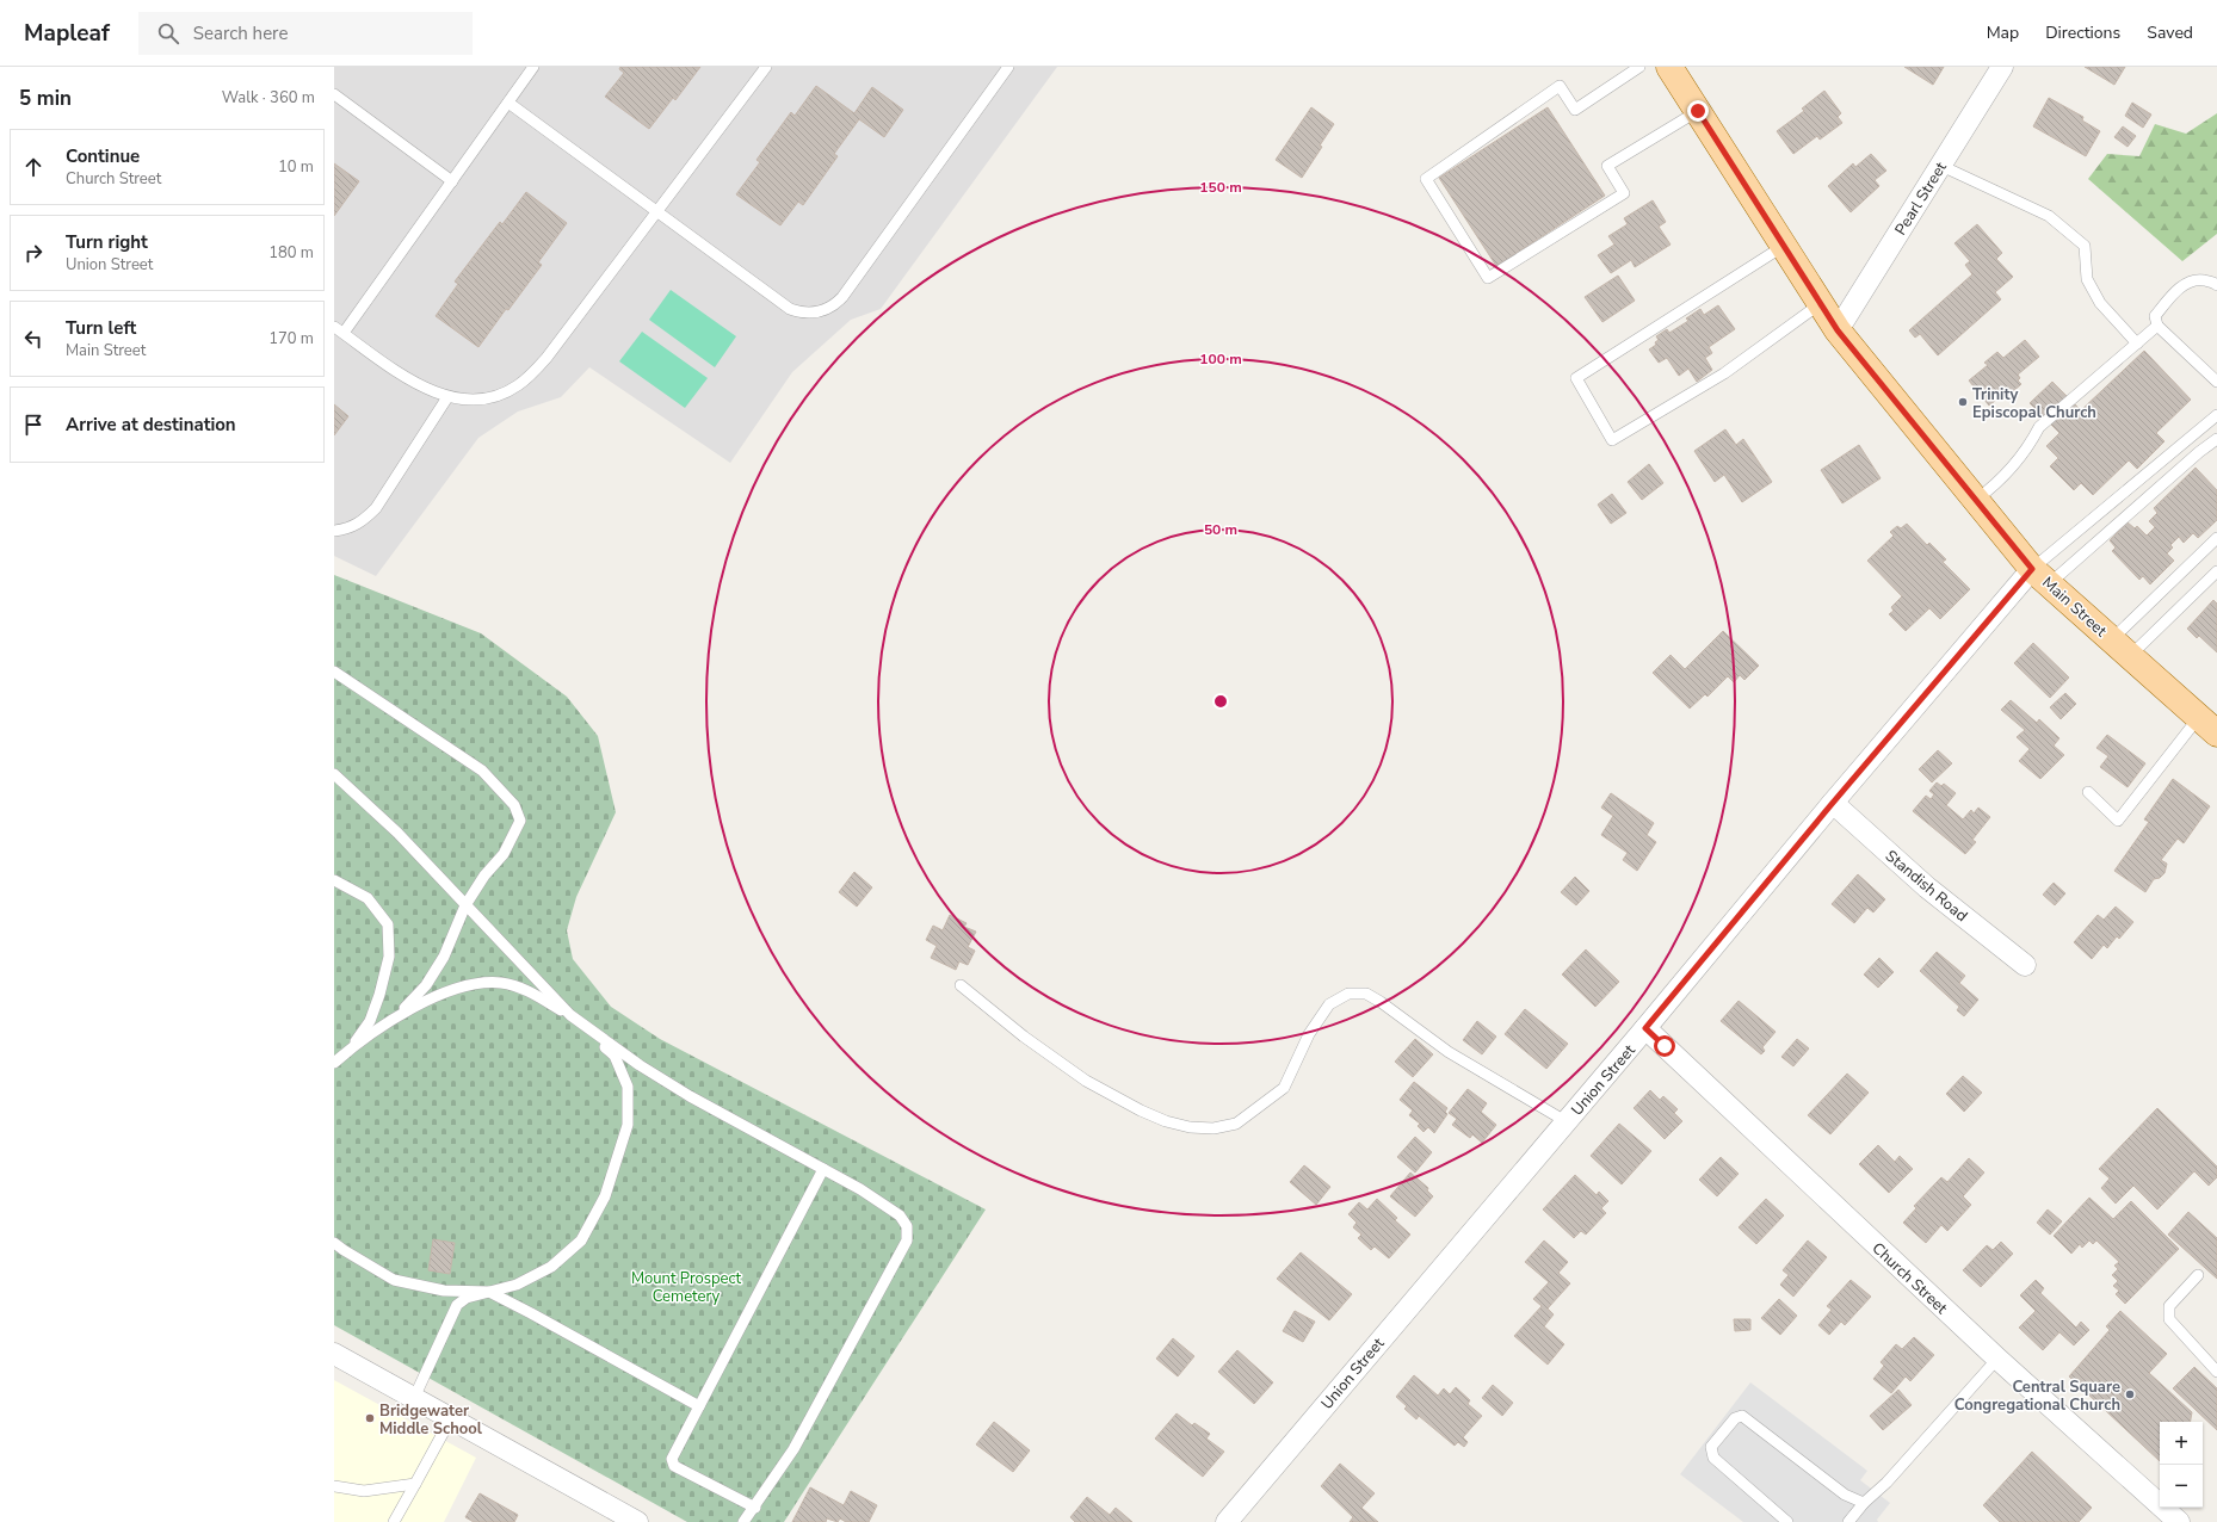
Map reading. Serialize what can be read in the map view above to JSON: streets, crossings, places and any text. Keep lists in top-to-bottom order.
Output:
{
  "streets": {
    "main road": ["Main Street"],
    "street": [
      "Pearl Street",
      "Standish Road",
      "Union Street",
      "Church Street"
    ]
  },
  "crossings": [
    ["Pearl Street", "Main Street"],
    ["Main Street", "Union Street"],
    ["Standish Road", "Union Street"],
    ["Union Street", "Church Street"]
  ],
  "parks": ["Mount Prospect Cemetery"],
  "places": ["Trinity Episcopal Church", "Central Square Congregational Church", "Bridgewater Middle School"],
  "page": {
    "header": "Mapleaf",
    "search": "Search here",
    "nav": ["Map", "Directions", "Saved"],
    "heading": ["5 min", "Walk · 360 m"],
    "list": [
      ["Continue", "Church Street", "10 m"],
      ["Turn right", "Union Street", "180 m"],
      ["Turn left", "Main Street", "170 m"],
      "Arrive at destination"
    ],
    "map_buttons": ["+", "−"]
  },
  "rings": ["150 m", "100 m", "50 m"]
}
